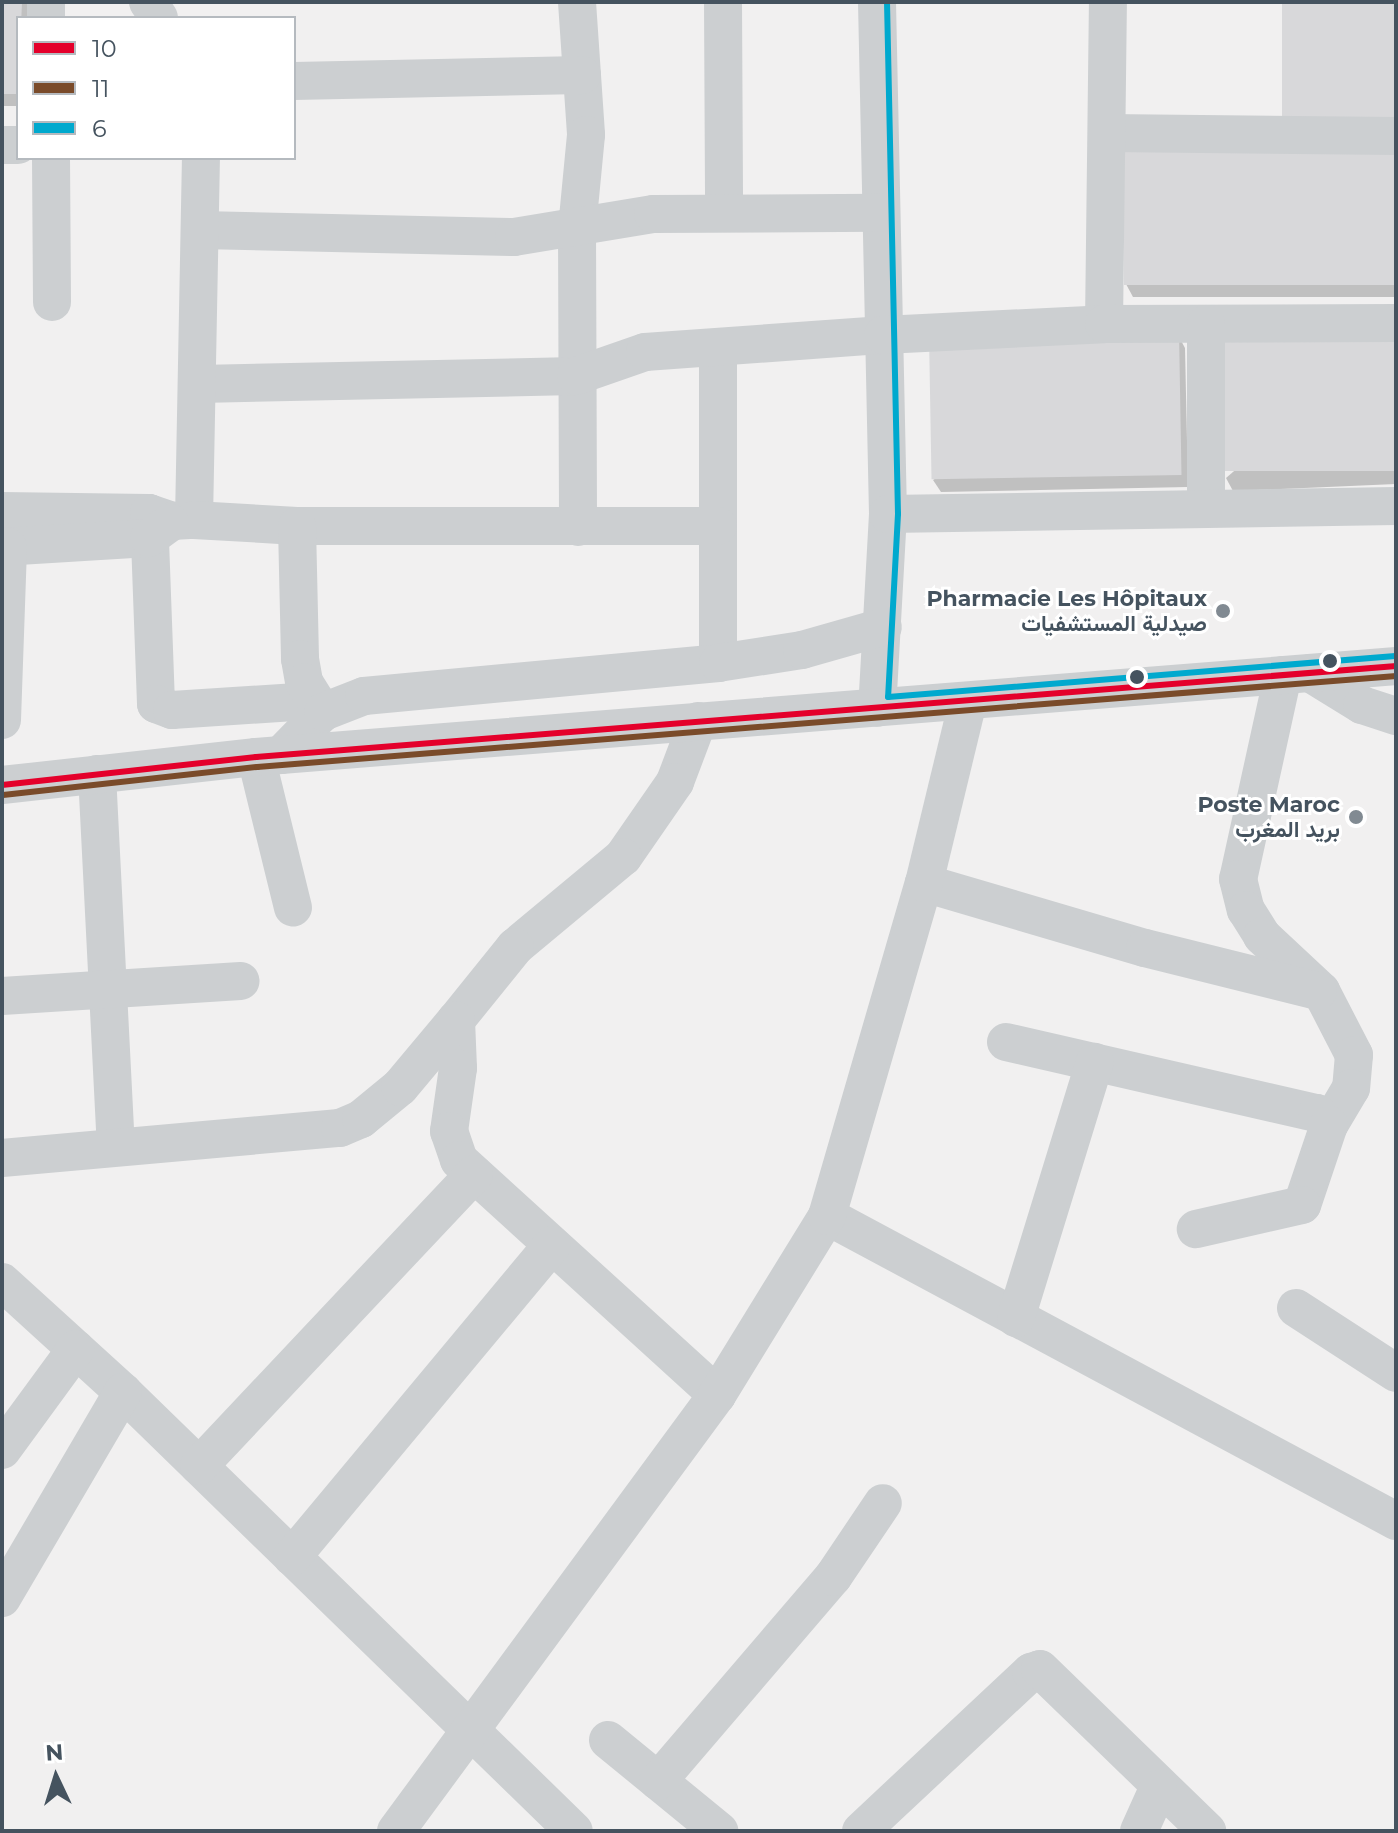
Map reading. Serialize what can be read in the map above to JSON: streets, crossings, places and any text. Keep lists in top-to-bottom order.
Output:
{
  "places": ["Pharmacie Les Hôpitaux صيدلية المستشفيات", "Poste Maroc بريد المغرب"],
  "lines": ["transit line 6", "transit line 10", "transit line 11"],
  "legend": ["10", "11", "6"],
  "north": "top"
}
